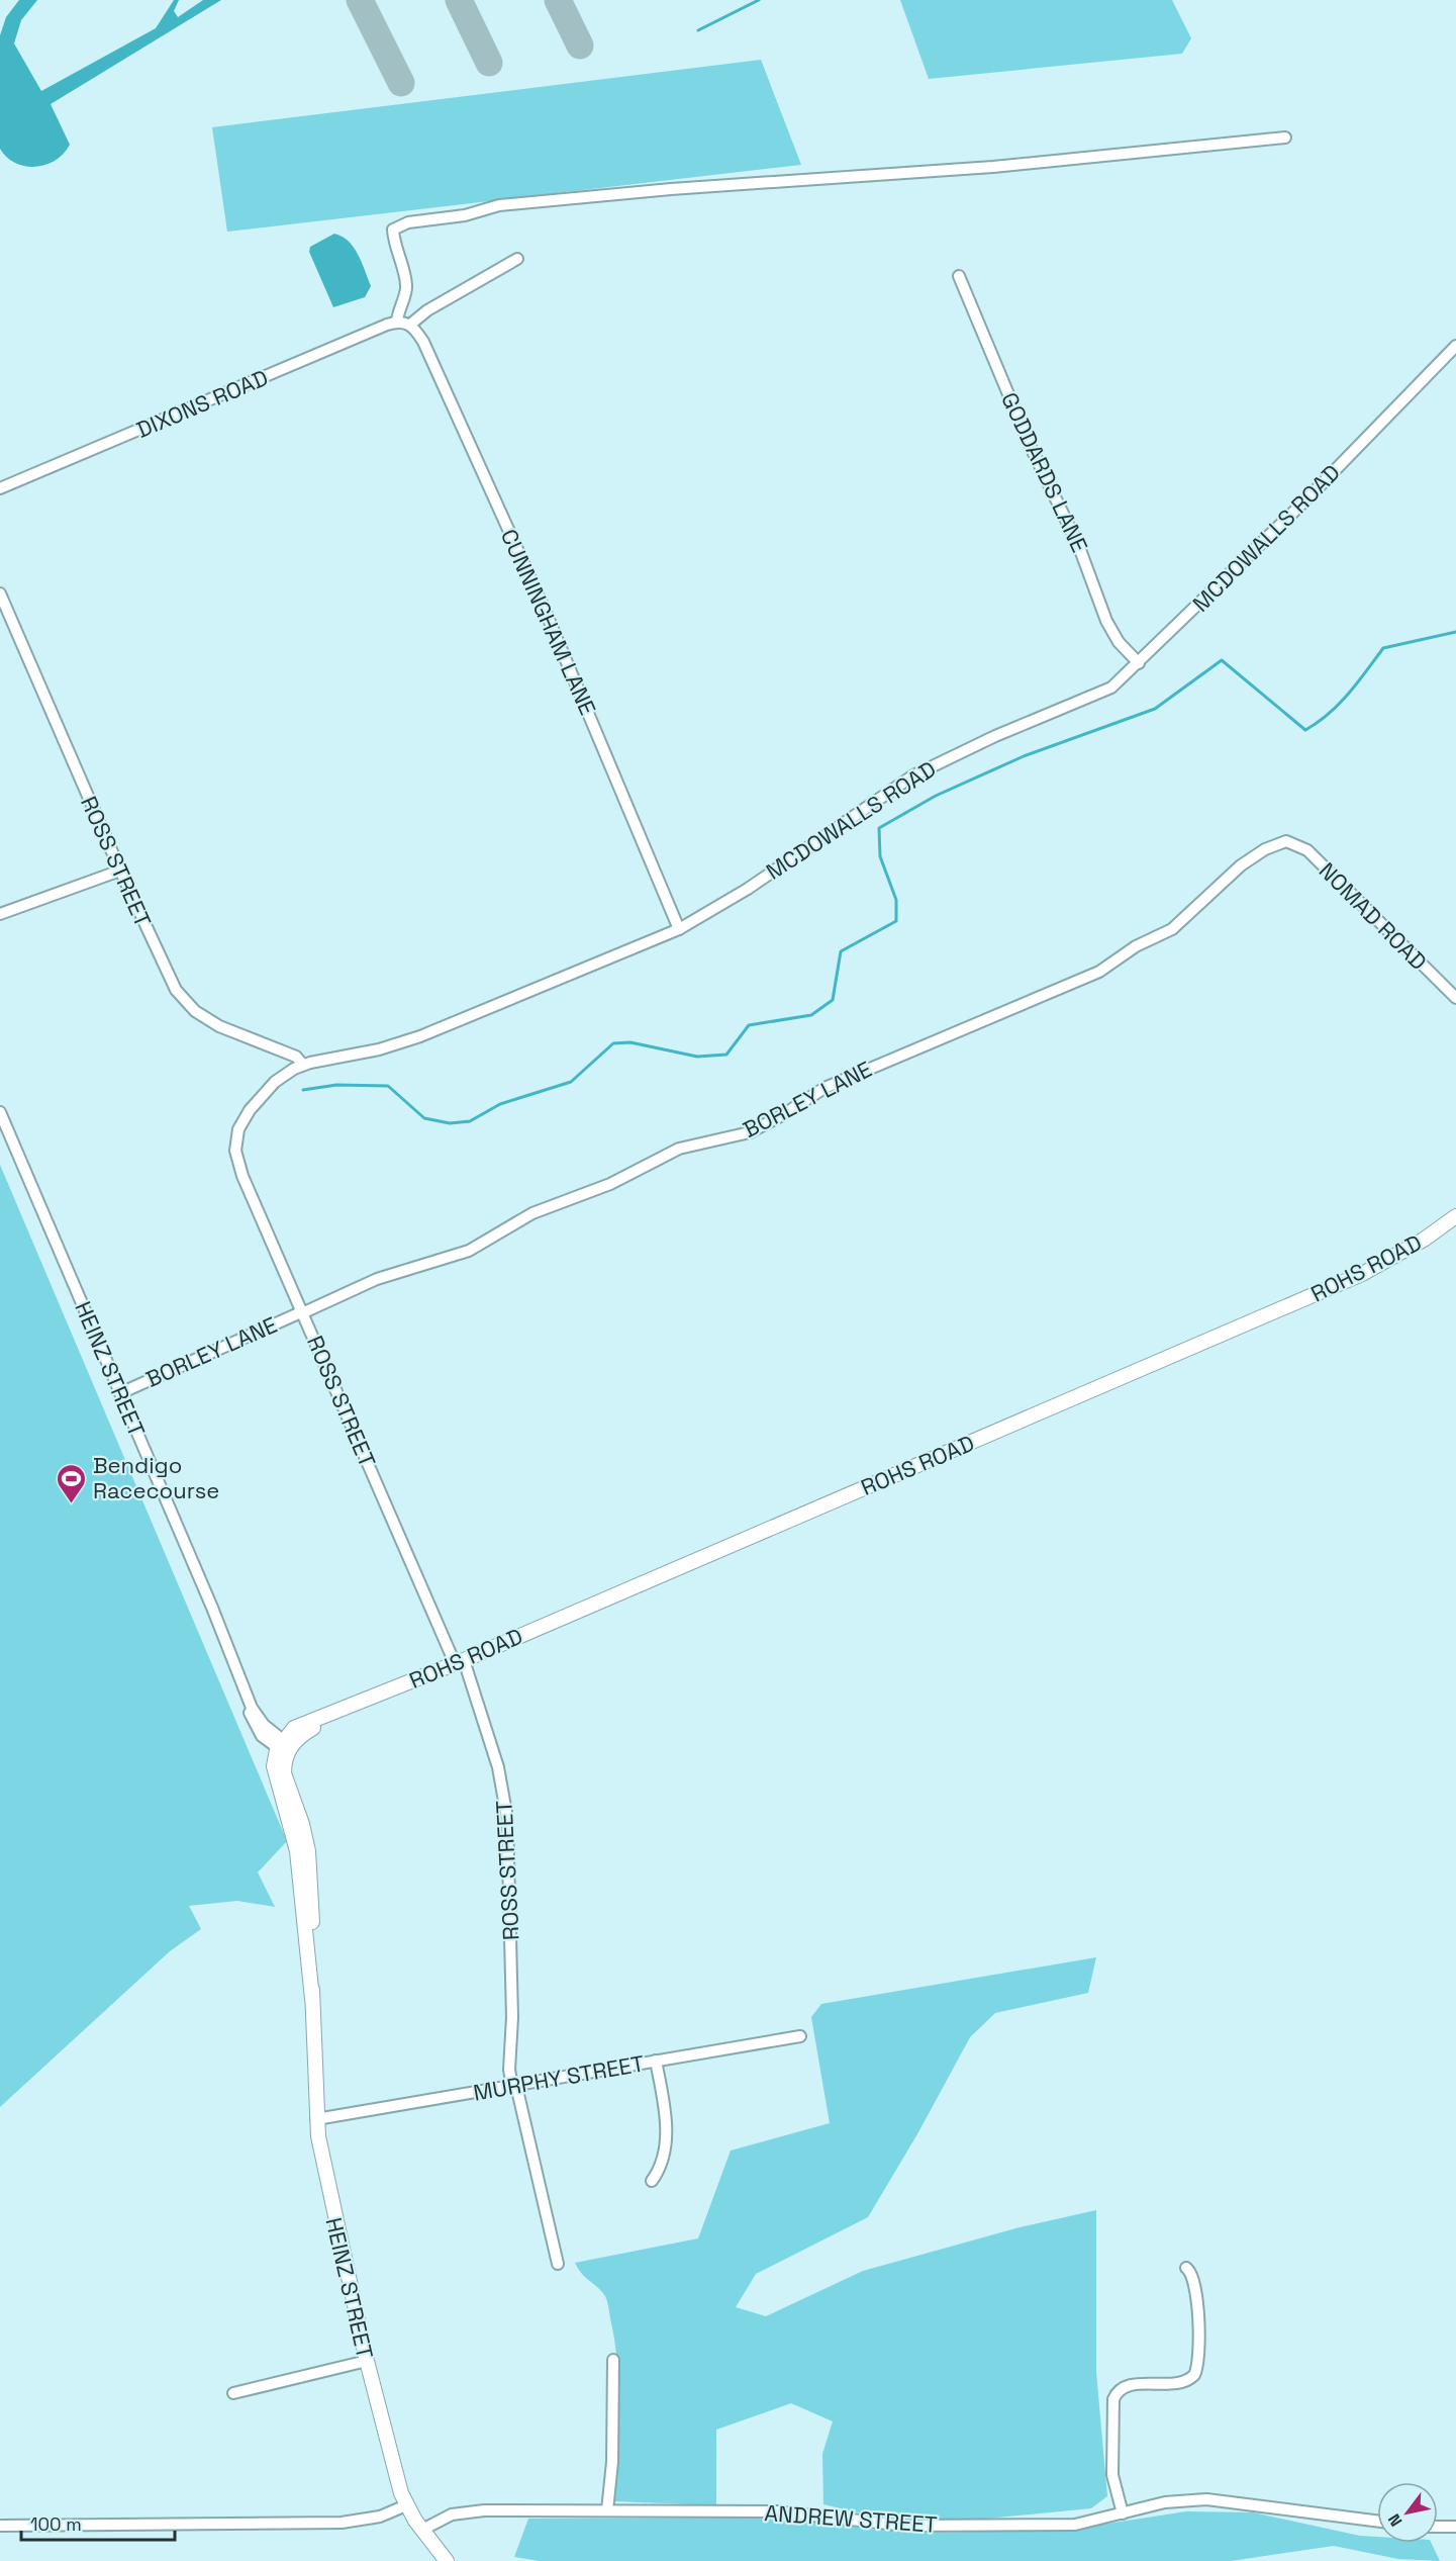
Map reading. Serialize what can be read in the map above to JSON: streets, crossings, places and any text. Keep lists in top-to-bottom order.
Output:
{
  "streets": {
    "street": [
      "DIXONS ROAD",
      "GODDARDS LANE",
      "MCDOWALLS ROAD",
      "CUNNINGHAM LANE",
      "ROSS STREET",
      "NOMAD ROAD",
      "BORLEY LANE",
      "ROHS ROAD",
      "HEINZ STREET",
      "MURPHY STREET",
      "ANDREW STREET"
    ]
  },
  "crossings": [
    ["DIXONS ROAD", "CUNNINGHAM LANE"],
    ["GODDARDS LANE", "MCDOWALLS ROAD"],
    ["MCDOWALLS ROAD", "CUNNINGHAM LANE"],
    ["MCDOWALLS ROAD", "ROSS STREET"],
    ["ROSS STREET", "BORLEY LANE"],
    ["ROSS STREET", "ROHS ROAD"],
    ["ROSS STREET", "MURPHY STREET"],
    ["NOMAD ROAD", "BORLEY LANE"],
    ["BORLEY LANE", "HEINZ STREET"],
    ["ROHS ROAD", "HEINZ STREET"],
    ["HEINZ STREET", "MURPHY STREET"],
    ["HEINZ STREET", "ANDREW STREET"]
  ],
  "places": {
    "sports": ["Bendigo Racecourse"]
  },
  "scale_bar": "100 m",
  "north": "bottom left"
}
